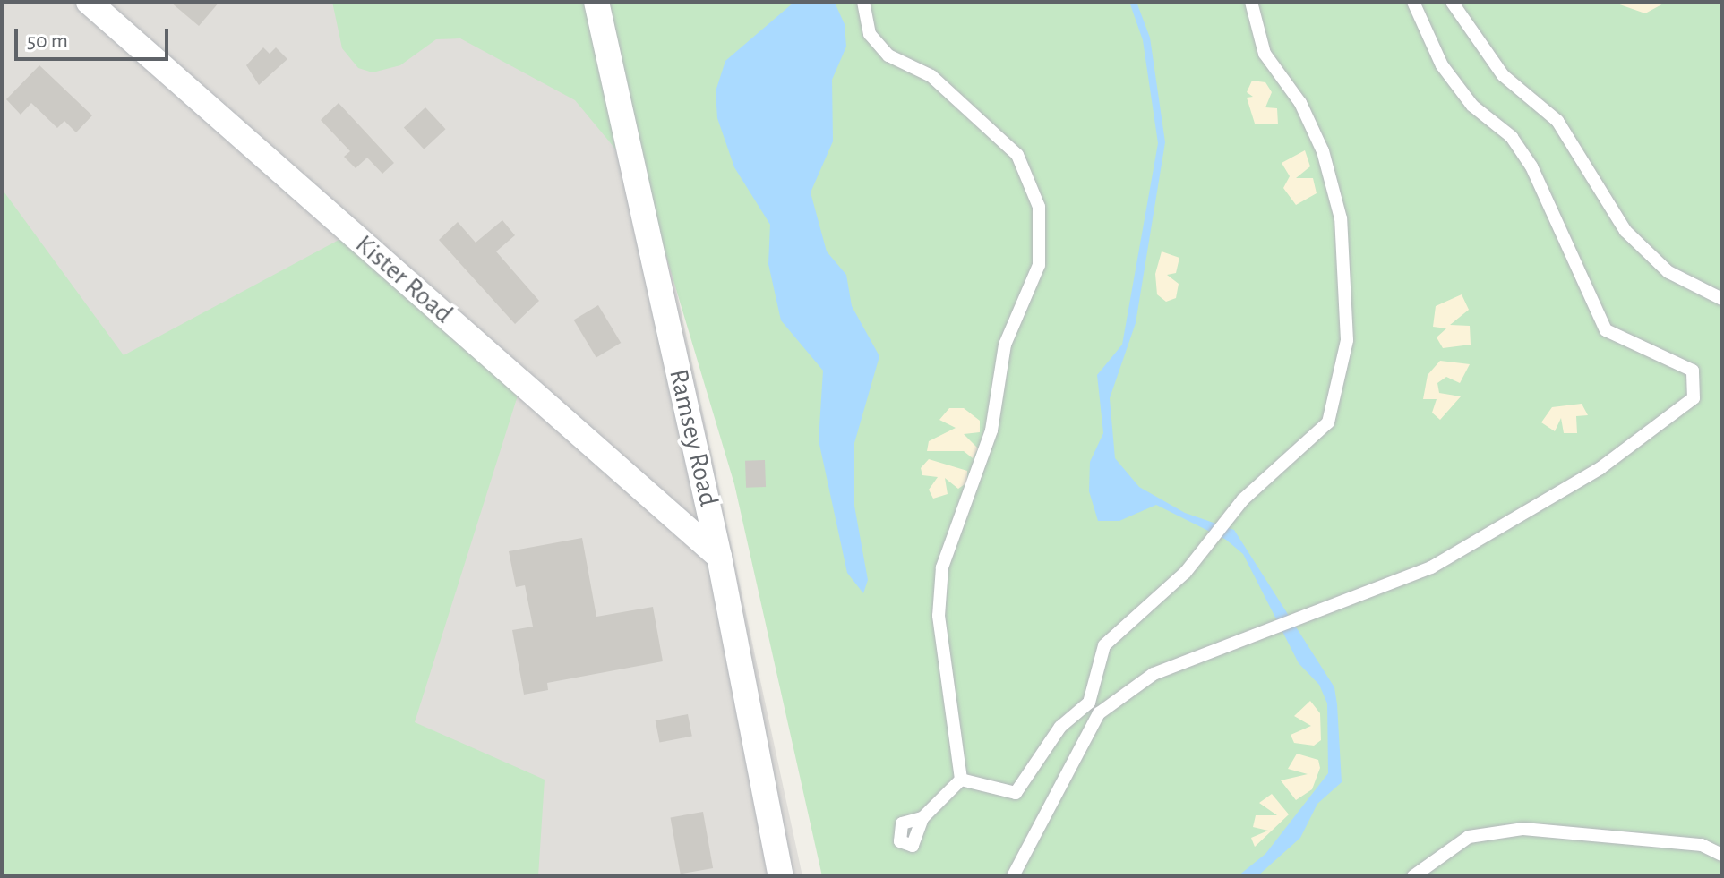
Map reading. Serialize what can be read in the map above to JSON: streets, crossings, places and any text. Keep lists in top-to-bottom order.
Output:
{
  "streets": {
    "street": ["Kister Road", "Ramsey Road"]
  },
  "crossings": [
    ["Kister Road", "Ramsey Road"]
  ],
  "scale_bar": "50 m"
}
